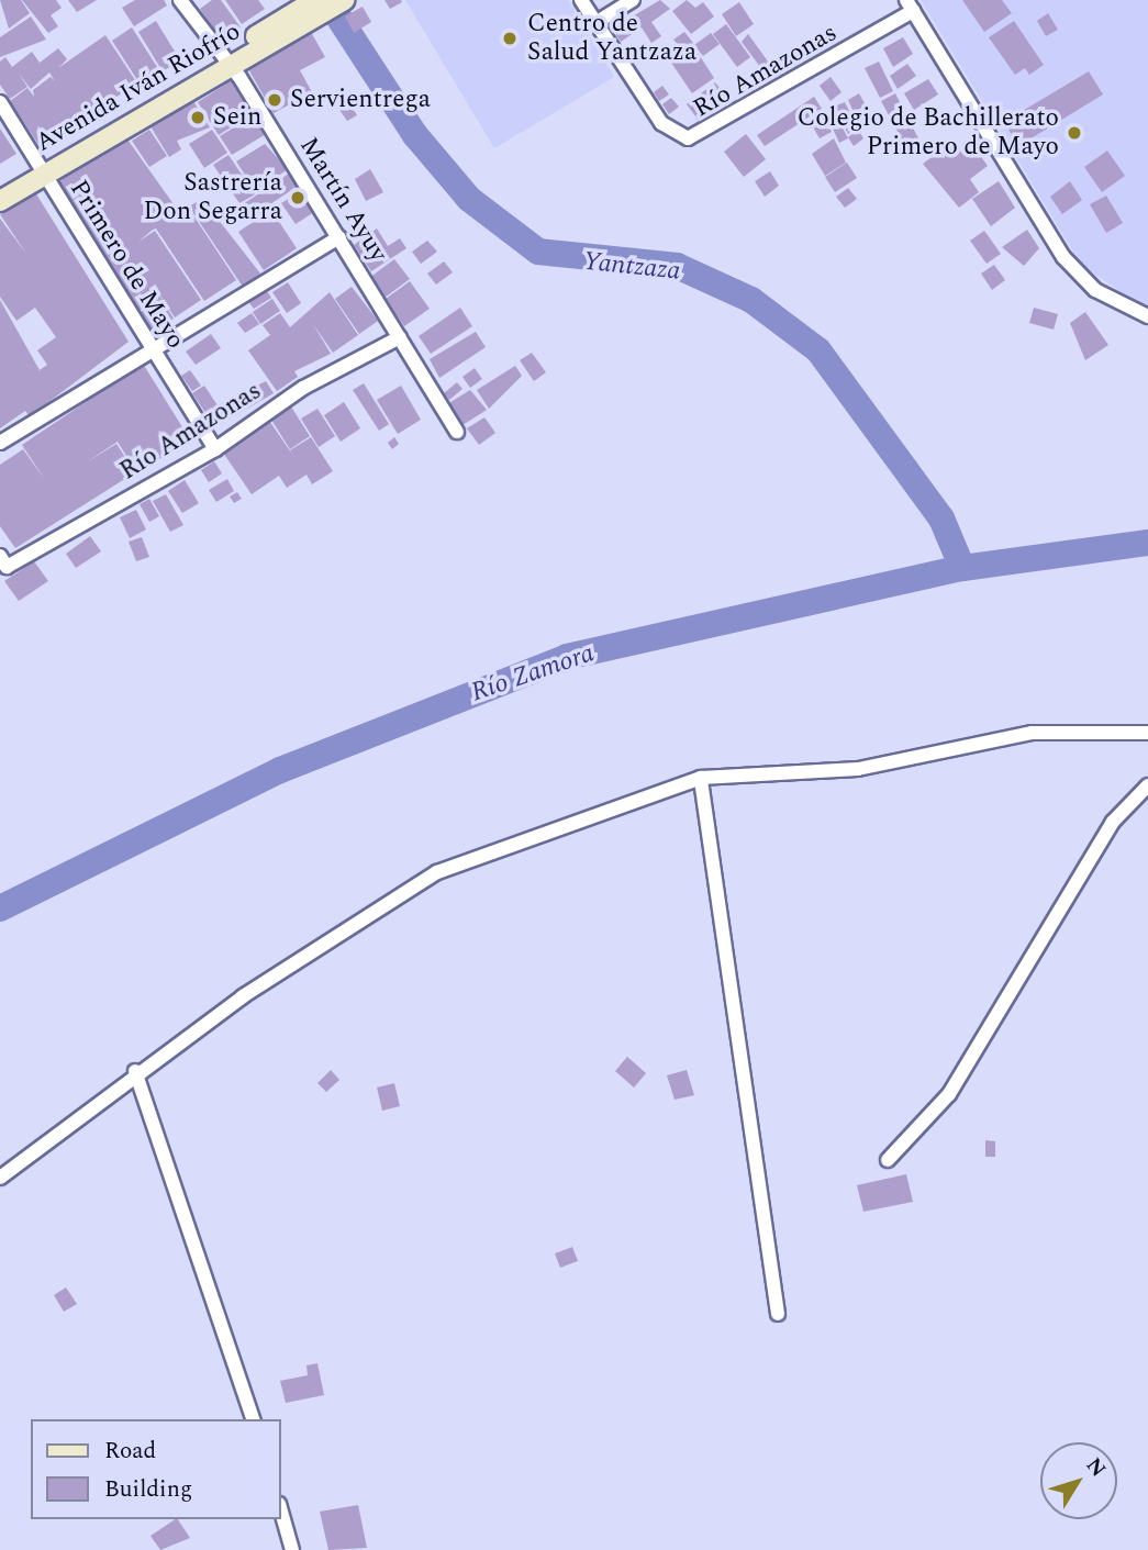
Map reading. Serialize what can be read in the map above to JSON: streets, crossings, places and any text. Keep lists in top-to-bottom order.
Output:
{
  "streets": {
    "main road": ["Avenida Iván Riofrío"],
    "street": ["Río Amazonas", "Martín Ayuy", "Primero de Mayo"]
  },
  "crossings": [
    ["Río Amazonas", "Martín Ayuy"],
    ["Río Amazonas", "Primero de Mayo"],
    ["Avenida Iván Riofrío", "Martín Ayuy"],
    ["Avenida Iván Riofrío", "Primero de Mayo"]
  ],
  "water": ["Yantzaza", "Río Zamora"],
  "places": [
    "Centro de Salud Yantzaza",
    "Servientrega",
    "Sein",
    "Colegio de Bachillerato Primero de Mayo",
    "Sastrería Don Segarra"
  ],
  "legend": ["Road", "Building"],
  "north": "top right"
}
